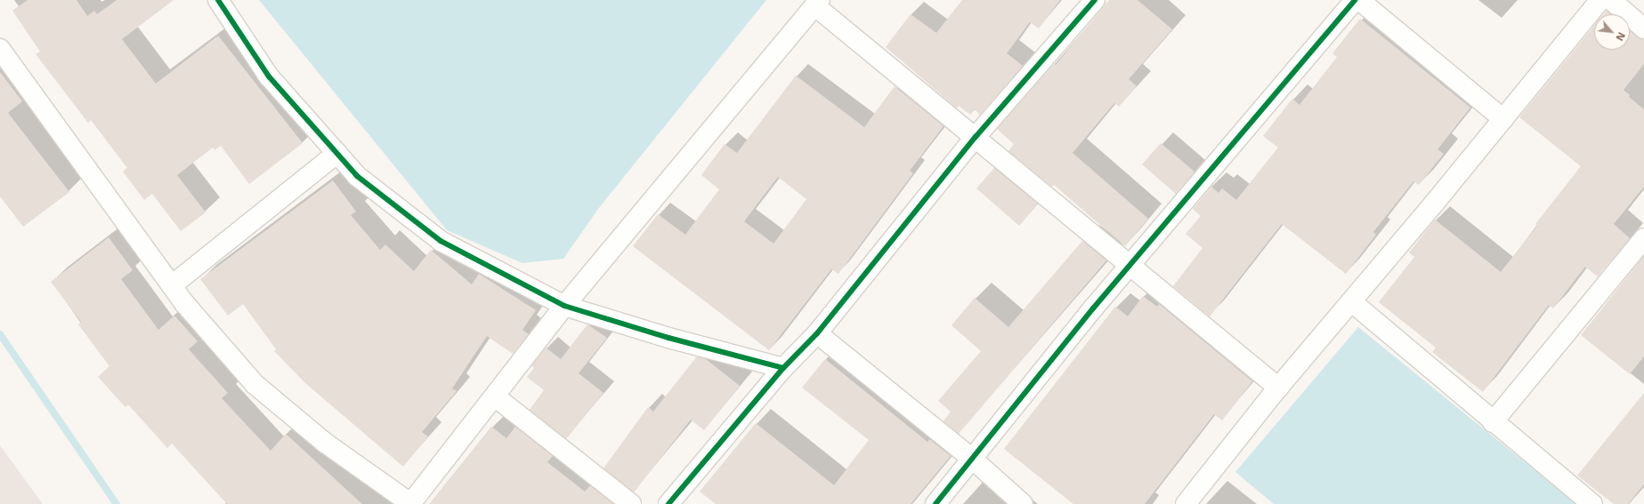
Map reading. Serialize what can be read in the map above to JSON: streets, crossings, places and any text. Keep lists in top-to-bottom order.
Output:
{
  "north": "bottom right"
}
